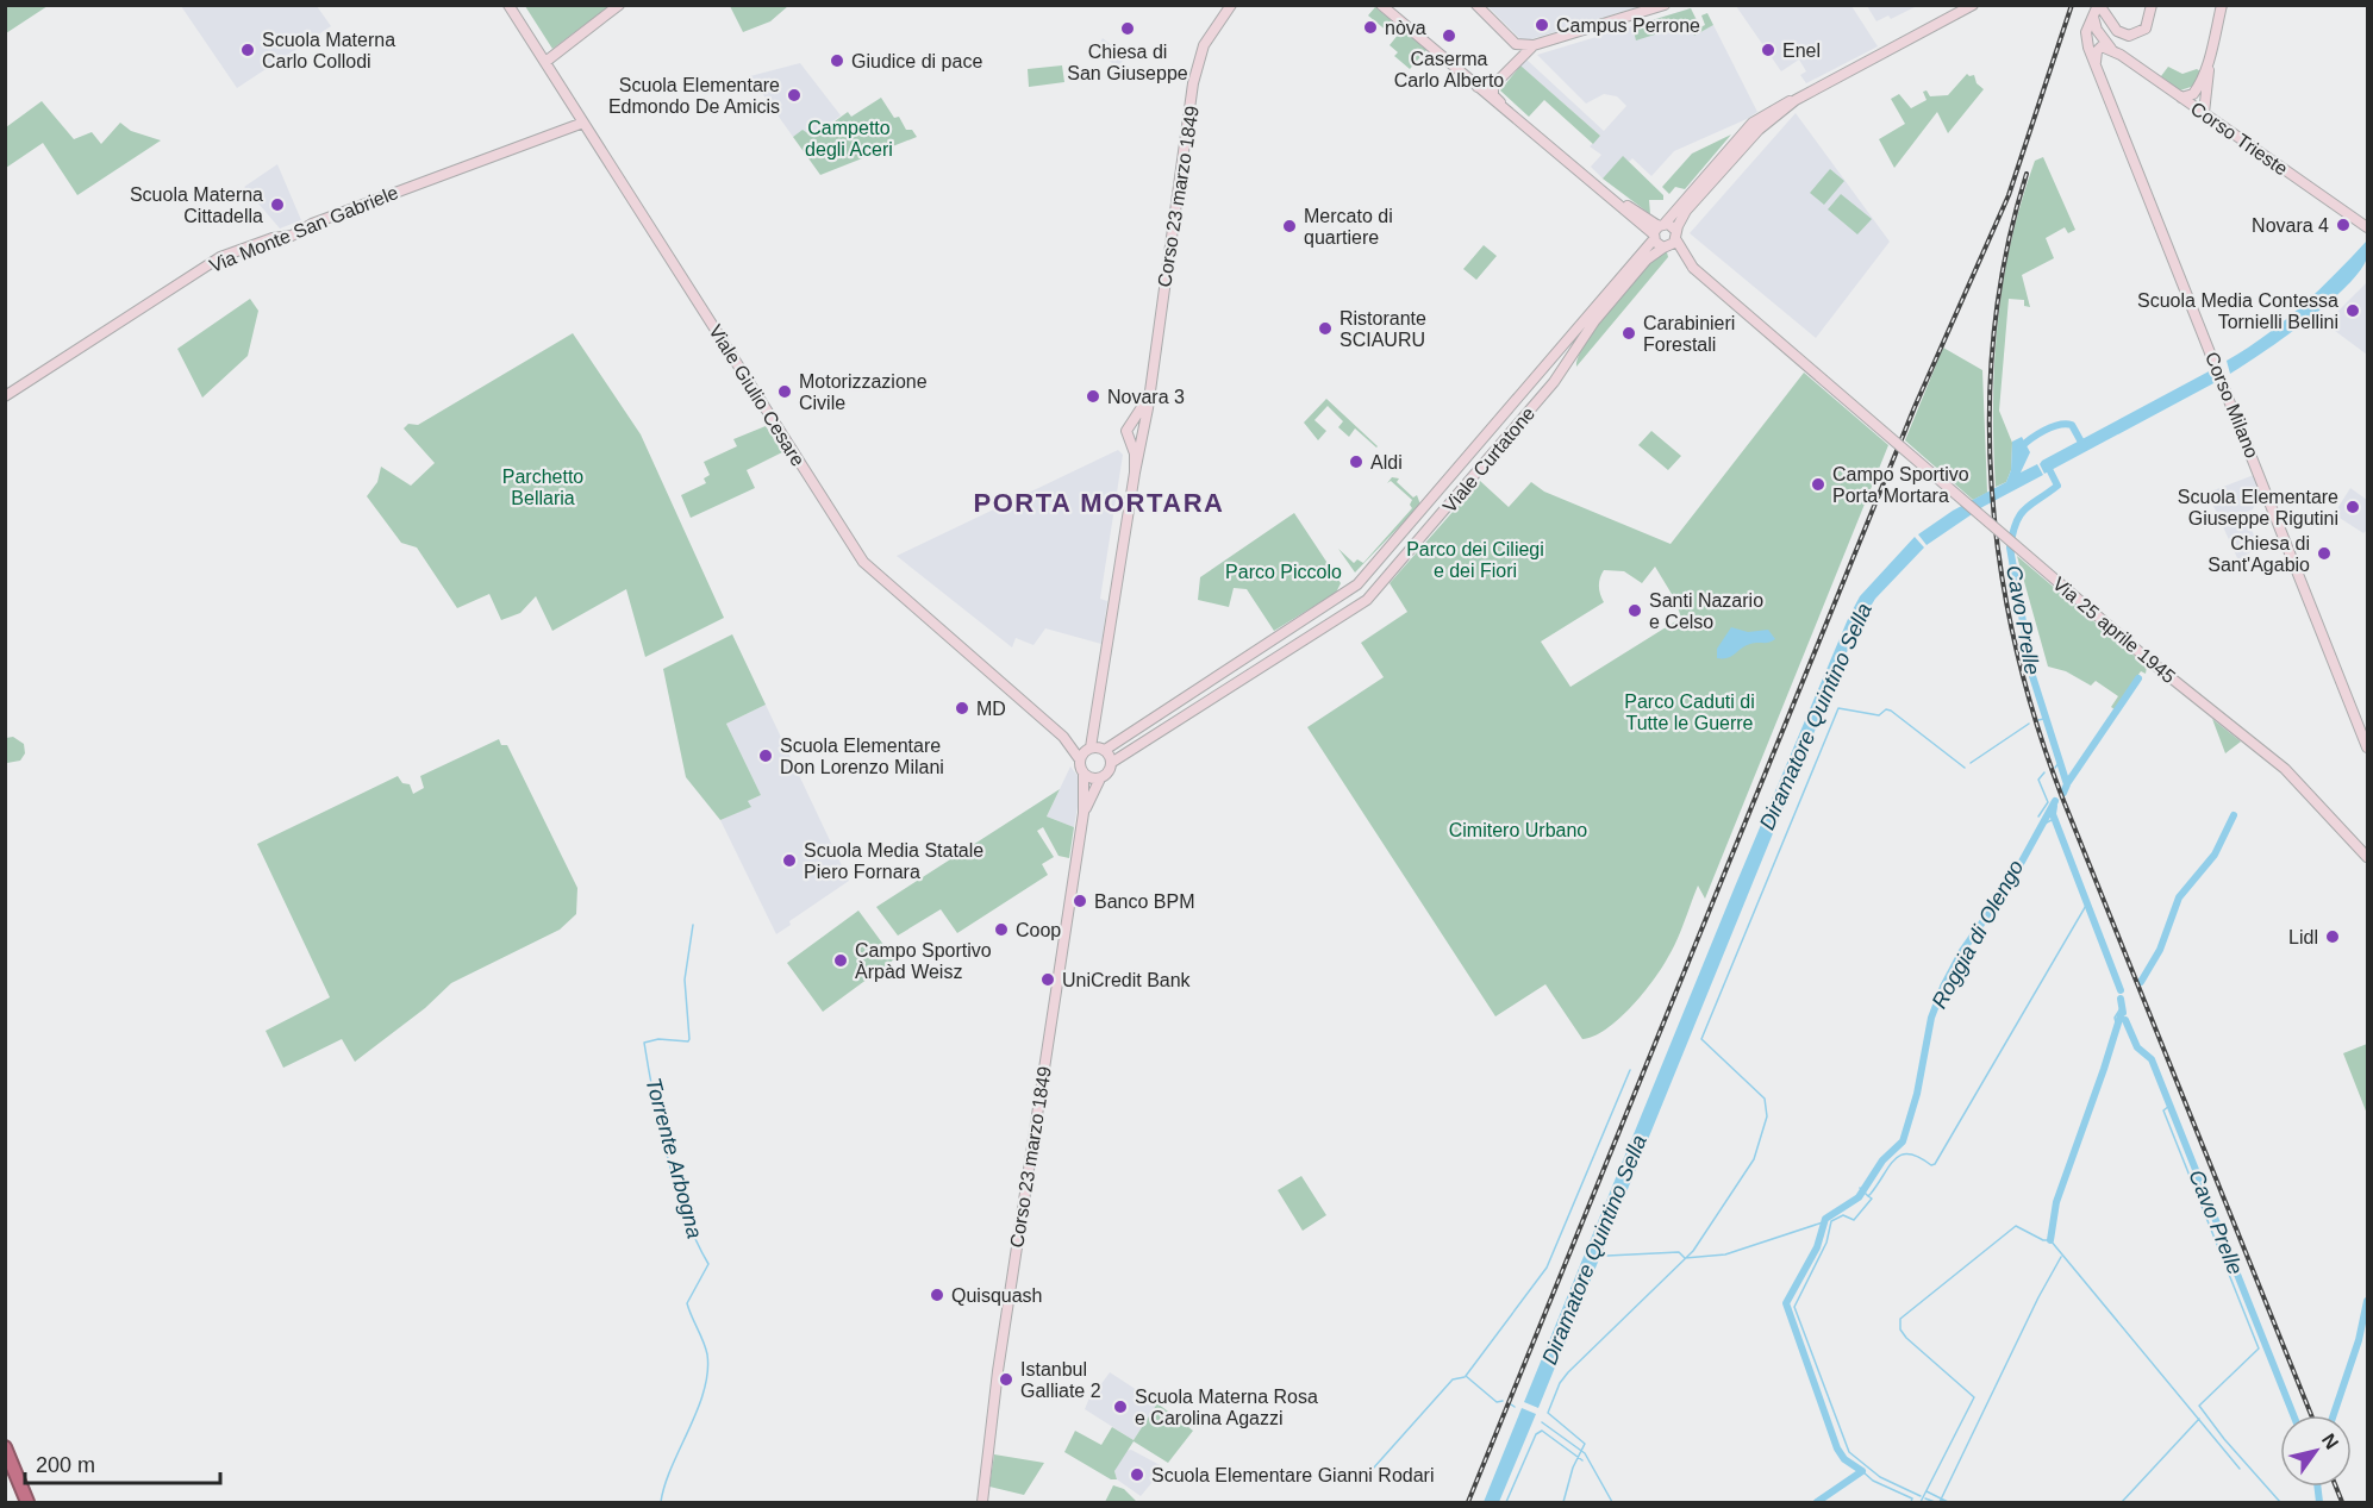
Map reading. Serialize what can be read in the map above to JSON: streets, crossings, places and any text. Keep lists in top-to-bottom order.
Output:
{
  "streets": {
    "main road": [
      "Corso Trieste",
      "Corso 23 marzo 1849",
      "Via Monte San Gabriele",
      "Viale Giulio Cesare",
      "Corso Milano",
      "Viale Curtatone",
      "Via 25 aprile 1945"
    ]
  },
  "crossings": [
    ["Corso 23 marzo 1849", "Viale Giulio Cesare"],
    ["Corso 23 marzo 1849", "Viale Curtatone"],
    ["Via Monte San Gabriele", "Viale Giulio Cesare"],
    ["Viale Giulio Cesare", "Viale Curtatone"],
    ["Viale Curtatone", "Via 25 aprile 1945"]
  ],
  "districts": ["PORTA MORTARA"],
  "water": [
    "Cavo Prelle",
    "Diramatore Quintino Sella",
    "Roggia di Olengo",
    "Torrente Arbogna"
  ],
  "parks": [
    "Campetto degli Aceri",
    "Parchetto Bellaria",
    "Parco dei Ciliegi e dei Fiori",
    "Parco Piccolo",
    "Parco Caduti di Tutte le Guerre",
    "Cimitero Urbano"
  ],
  "places": [
    "Campus Perrone",
    "nòva",
    "Chiesa di San Giuseppe",
    "Caserma Carlo Alberto",
    "Scuola Materna Carlo Collodi",
    "Enel",
    "Giudice di pace",
    "Scuola Elementare Edmondo De Amicis",
    "Scuola Materna Cittadella",
    "Novara 4",
    "Mercato di quartiere",
    "Scuola Media Contessa Tornielli Bellini",
    "Ristorante SCIAURU",
    "Carabinieri Forestali",
    "Motorizzazione Civile",
    "Novara 3",
    "Aldi",
    "Campo Sportivo Porta Mortara",
    "Scuola Elementare Giuseppe Rigutini",
    "Chiesa di Sant'Agabio",
    "Santi Nazario e Celso",
    "MD",
    "Scuola Elementare Don Lorenzo Milani",
    "Scuola Media Statale Piero Fornara",
    "Banco BPM",
    "Coop",
    "Lidl",
    "Campo Sportivo Àrpàd Weisz",
    "UniCredit Bank",
    "Quisquash",
    "Istanbul Galliate 2",
    "Scuola Materna Rosa e Carolina Agazzi",
    "Scuola Elementare Gianni Rodari"
  ],
  "scale_bar": "200 m",
  "north": "top right"
}
